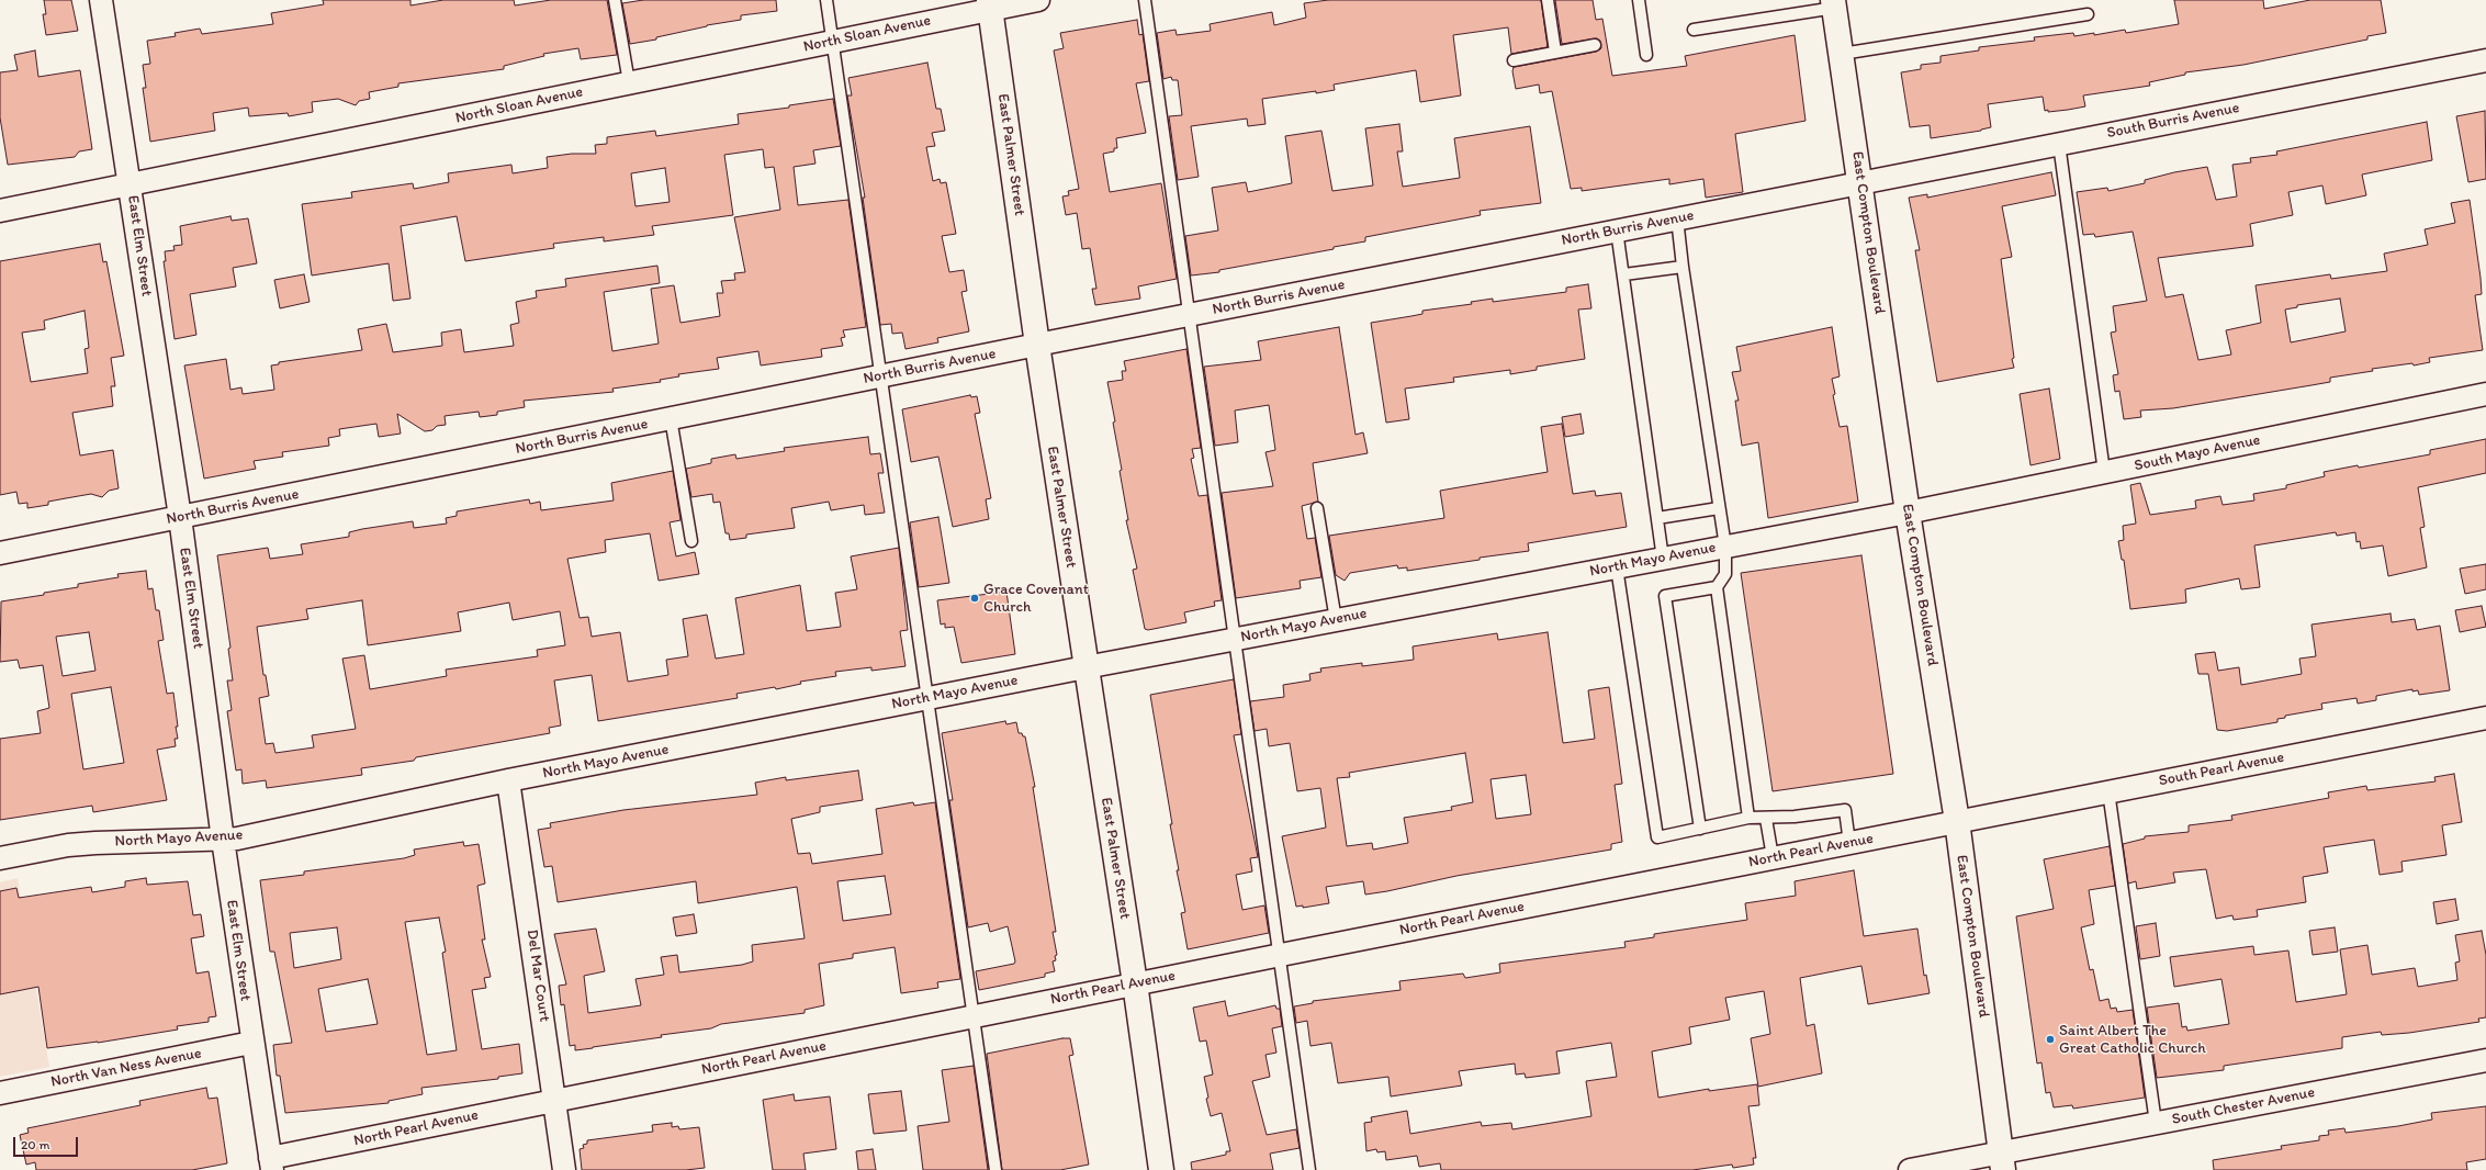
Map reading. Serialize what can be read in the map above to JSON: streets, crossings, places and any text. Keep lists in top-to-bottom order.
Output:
{
  "streets": {
    "main road": ["East Palmer Street", "East Compton Boulevard"],
    "street": [
      "North Sloan Avenue",
      "South Burris Avenue",
      "North Burris Avenue",
      "East Elm Street",
      "South Mayo Avenue",
      "North Mayo Avenue",
      "South Pearl Avenue",
      "North Pearl Avenue",
      "Del Mar Court",
      "North Van Ness Avenue",
      "South Chester Avenue"
    ]
  },
  "crossings": [
    ["North Sloan Avenue", "East Palmer Street"],
    ["North Sloan Avenue", "East Elm Street"],
    ["South Burris Avenue", "North Burris Avenue"],
    ["South Burris Avenue", "East Compton Boulevard"],
    ["East Palmer Street", "North Burris Avenue"],
    ["East Palmer Street", "North Mayo Avenue"],
    ["East Palmer Street", "North Pearl Avenue"],
    ["North Burris Avenue", "East Compton Boulevard"],
    ["North Burris Avenue", "East Elm Street"],
    ["East Compton Boulevard", "South Mayo Avenue"],
    ["East Compton Boulevard", "North Mayo Avenue"],
    ["East Compton Boulevard", "South Pearl Avenue"],
    ["East Compton Boulevard", "North Pearl Avenue"],
    ["East Compton Boulevard", "South Chester Avenue"],
    ["East Elm Street", "North Mayo Avenue"],
    ["East Elm Street", "North Pearl Avenue"],
    ["East Elm Street", "North Van Ness Avenue"],
    ["South Mayo Avenue", "North Mayo Avenue"],
    ["North Mayo Avenue", "Del Mar Court"],
    ["South Pearl Avenue", "North Pearl Avenue"],
    ["North Pearl Avenue", "Del Mar Court"]
  ],
  "places": ["Grace Covenant Church", "Saint Albert The Great Catholic Church"],
  "scale_bar": "20 m"
}
